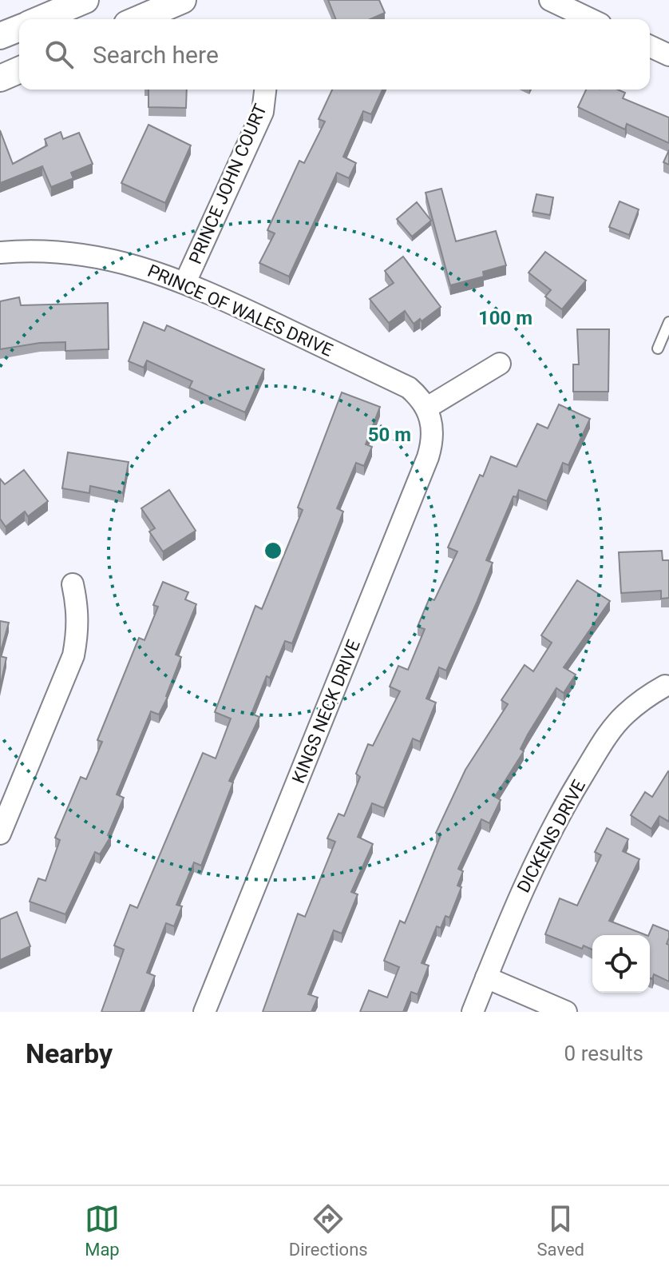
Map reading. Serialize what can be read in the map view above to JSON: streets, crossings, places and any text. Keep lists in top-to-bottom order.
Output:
{
  "streets": {
    "street": [
      "PRINCE JOHN COURT",
      "PRINCE OF WALES DRIVE",
      "KINGS NECK DRIVE",
      "DICKENS DRIVE"
    ]
  },
  "crossings": [
    ["PRINCE JOHN COURT", "PRINCE OF WALES DRIVE"],
    ["PRINCE OF WALES DRIVE", "KINGS NECK DRIVE"]
  ],
  "page": {
    "search": "Search here",
    "heading": ["Nearby", "0 results"],
    "nav": ["Map", "Directions", "Saved"]
  },
  "rings": ["100 m", "50 m"]
}
